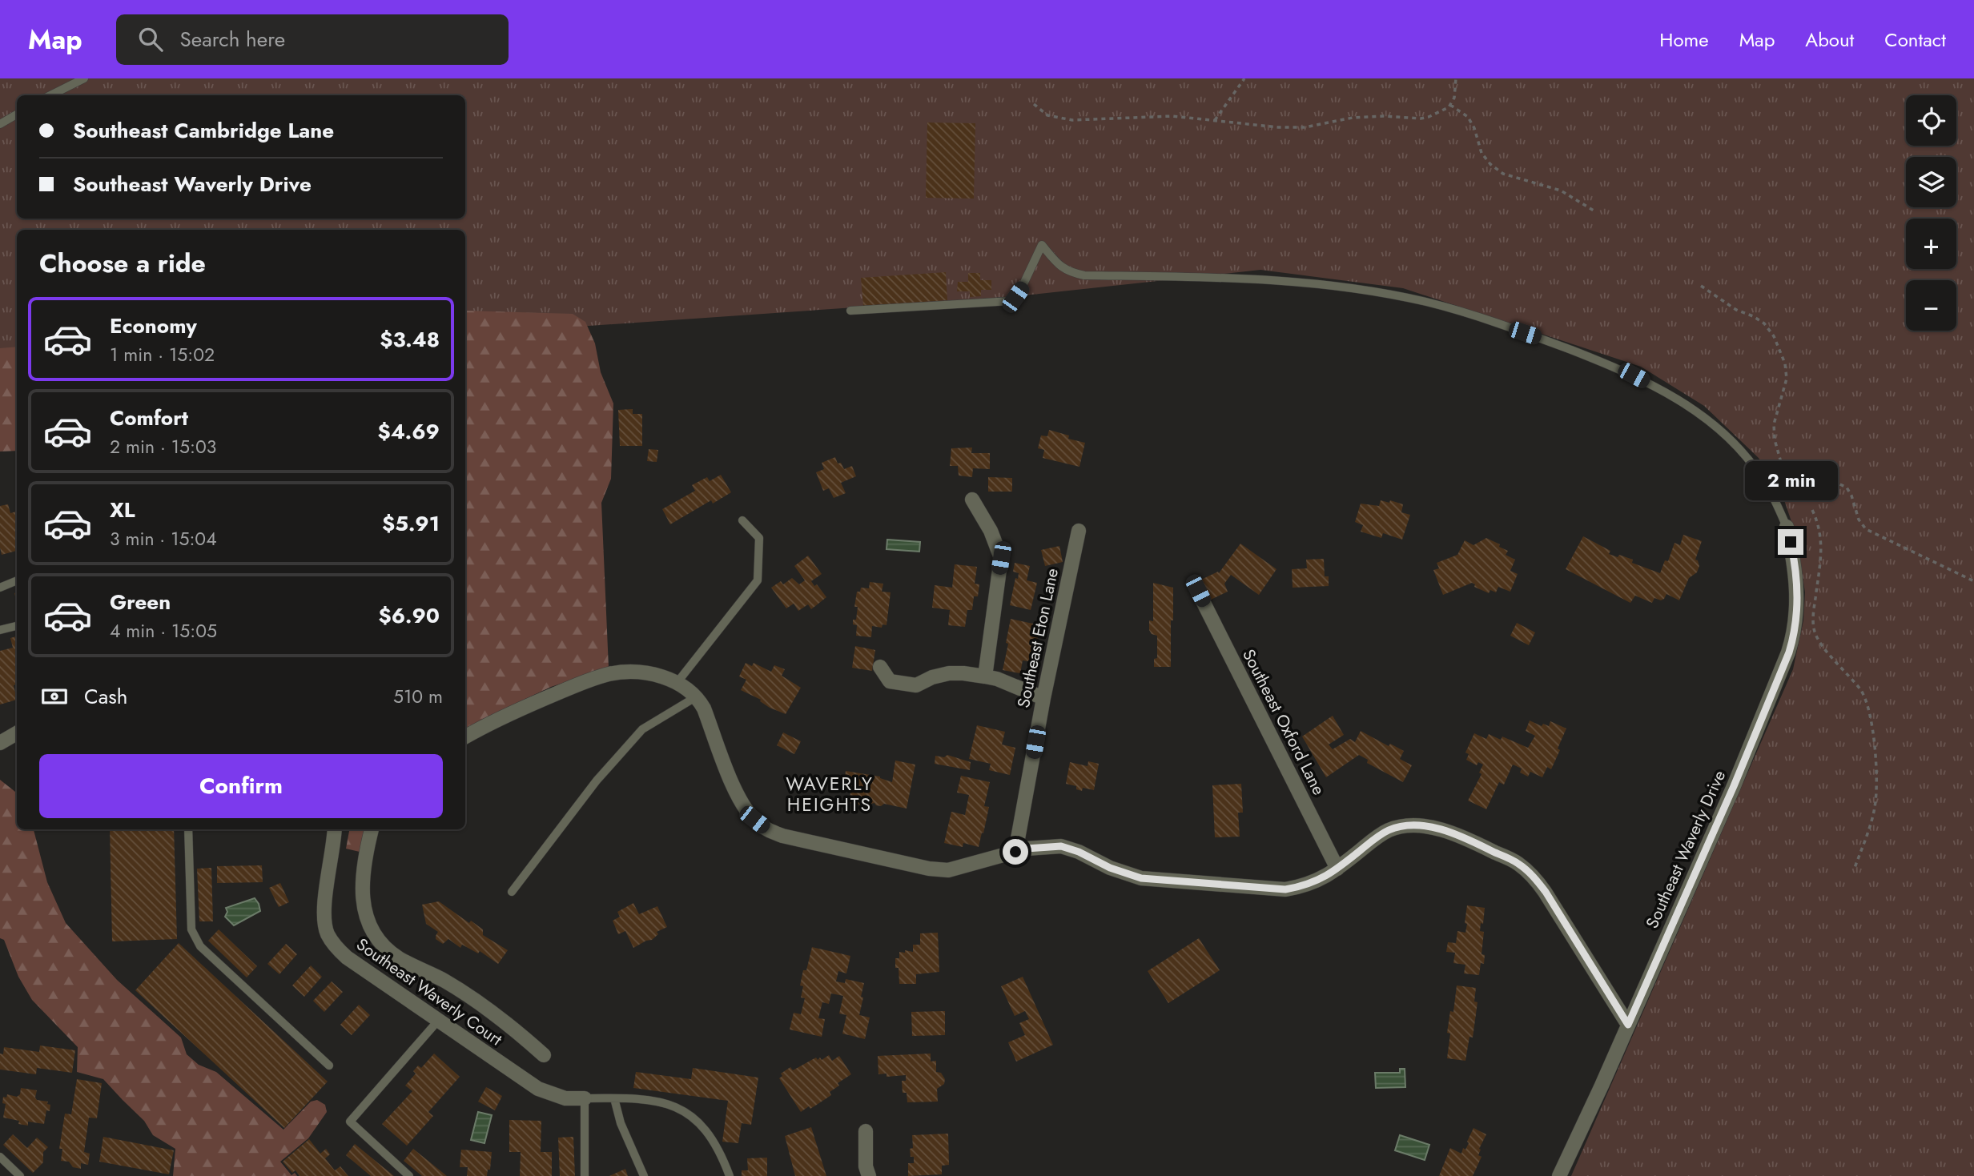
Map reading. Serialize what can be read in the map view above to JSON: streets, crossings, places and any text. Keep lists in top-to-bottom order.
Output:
{
  "streets": {
    "street": [
      "Southeast Eton Lane",
      "Southeast Oxford Lane",
      "Southeast Waverly Drive",
      "Southeast Waverly Court"
    ]
  },
  "districts": ["WAVERLY HEIGHTS"],
  "page": {
    "header": "Map",
    "search": "Search here",
    "nav": [
      "Home",
      "Map",
      "About",
      "Contact"
    ],
    "map_buttons": ["+", "−"],
    "banner": ["Southeast Cambridge Lane", "Southeast Waverly Drive"],
    "heading": "Choose a ride",
    "list": [
      {
        "name": "Economy",
        "note": "1 min · 15:02",
        "value": "$3.48"
      },
      {
        "name": "Comfort",
        "note": "2 min · 15:03",
        "value": "$4.69"
      },
      {
        "name": "XL",
        "note": "3 min · 15:04",
        "value": "$5.91"
      },
      {
        "name": "Green",
        "note": "4 min · 15:05",
        "value": "$6.90"
      }
    ],
    "bubble": "2 min",
    "pay": ["Cash", "510 m"],
    "buttons": "Confirm"
  }
}
